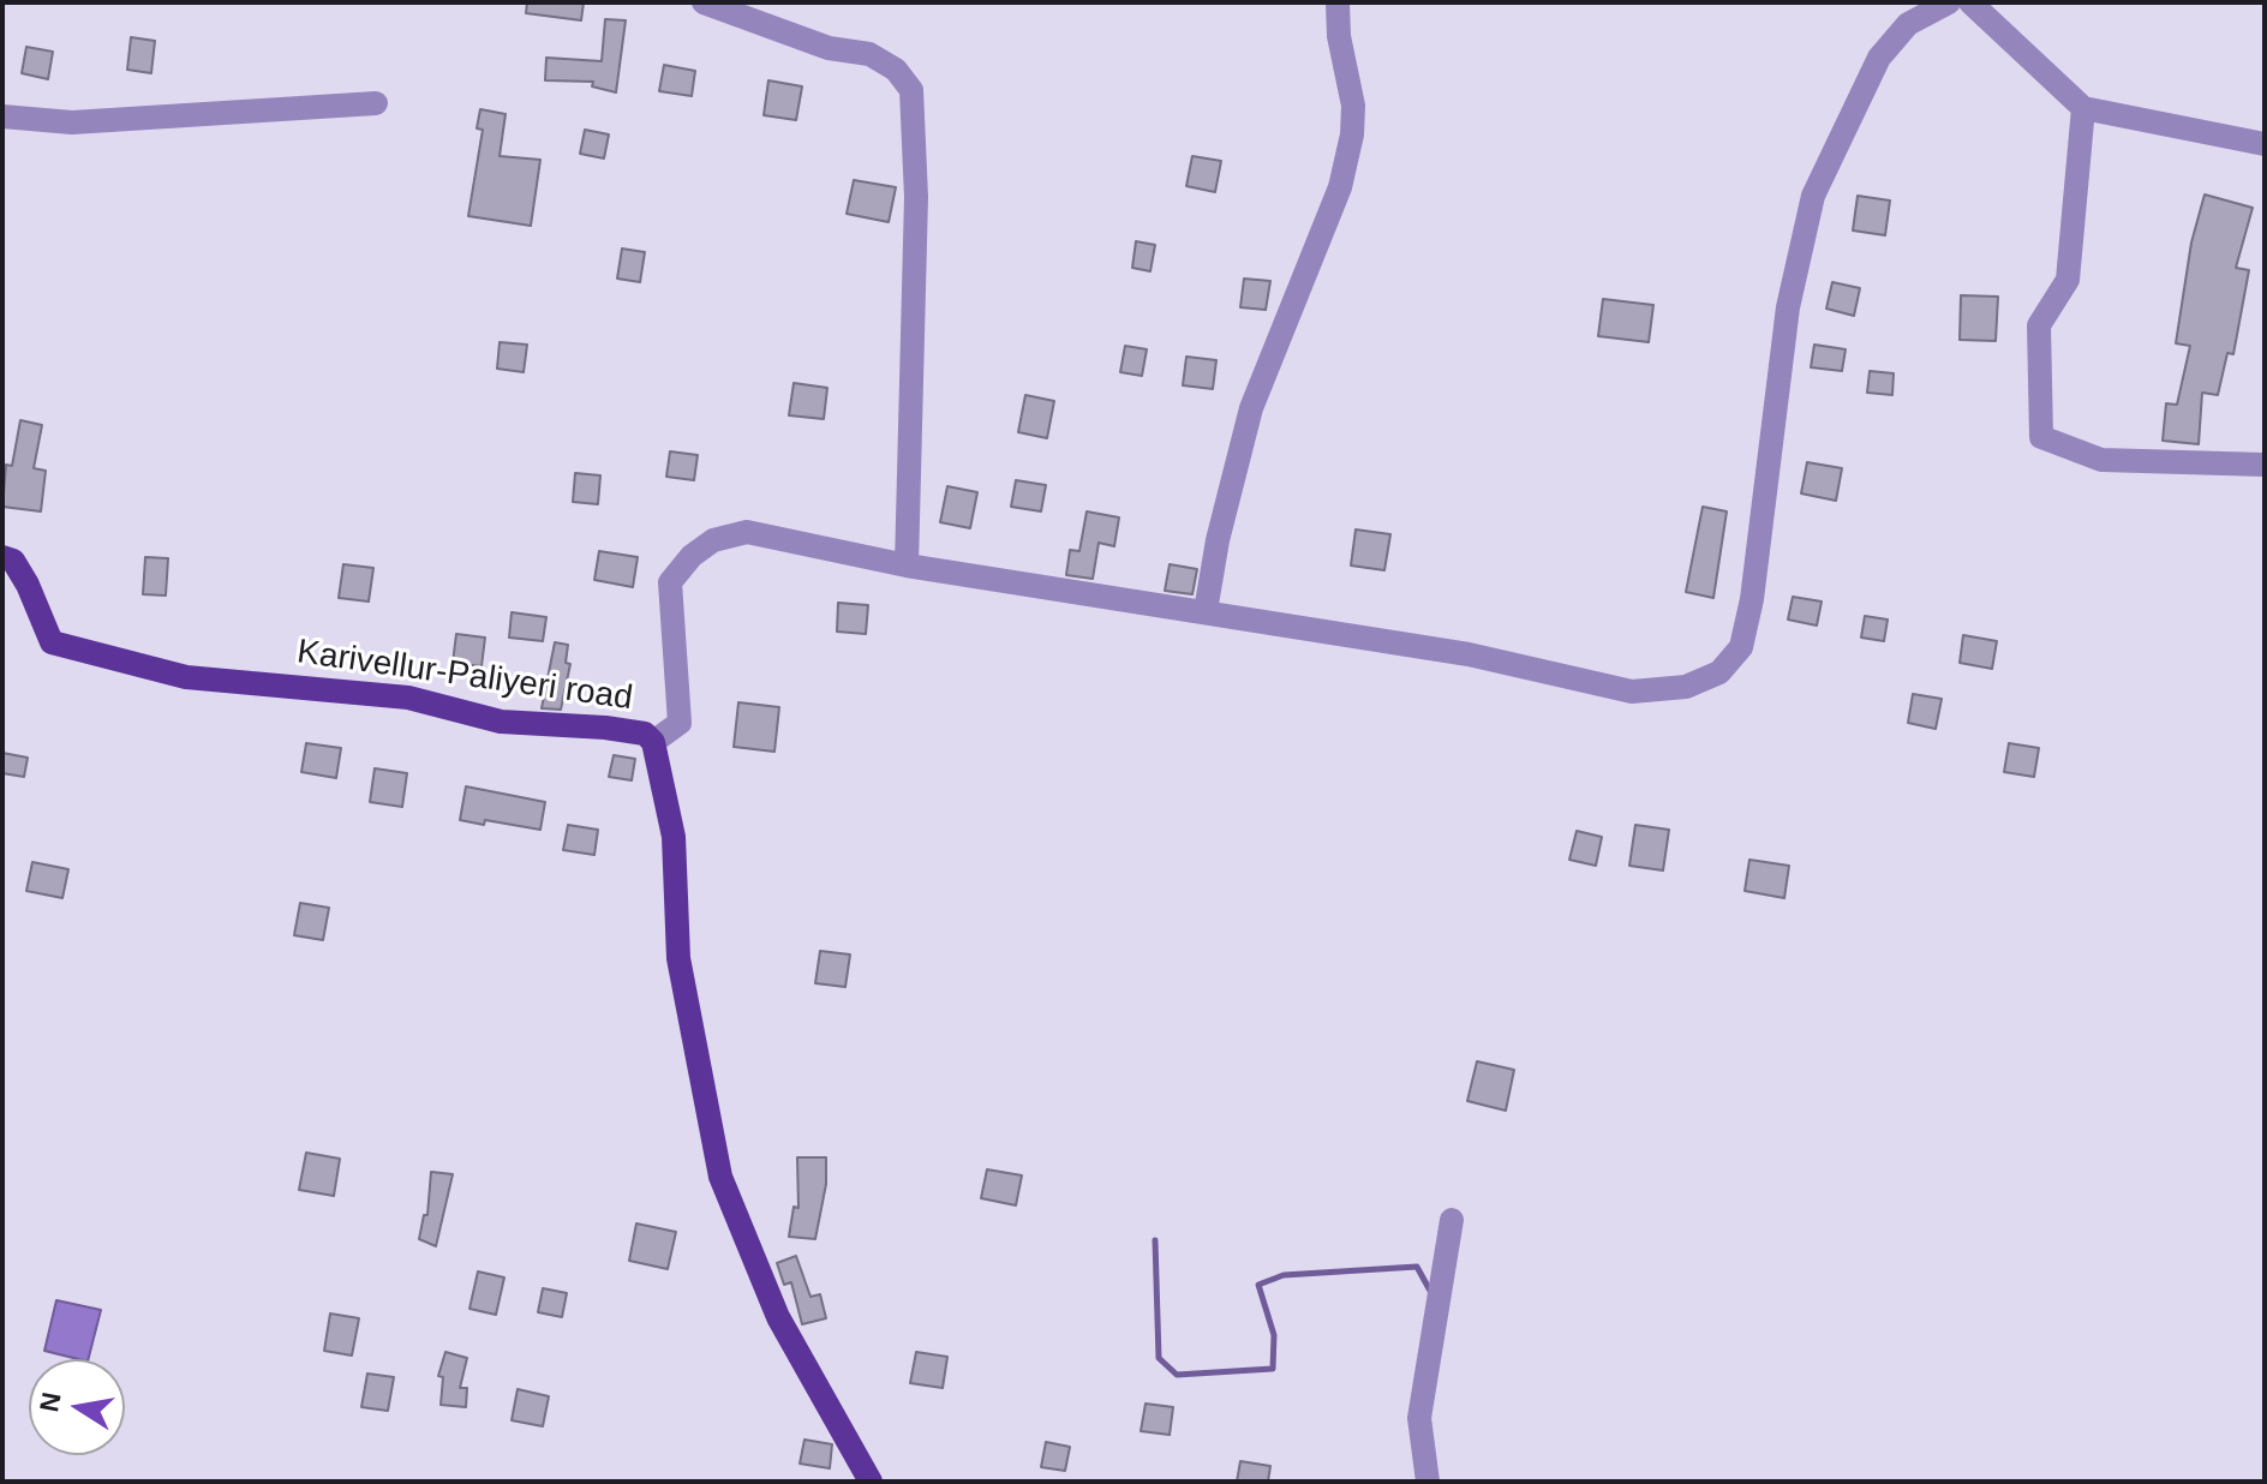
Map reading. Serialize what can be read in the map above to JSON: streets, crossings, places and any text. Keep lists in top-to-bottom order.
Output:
{
  "streets": {
    "main road": ["Karivellur-Paliyeri road"]
  },
  "north": "left"
}
